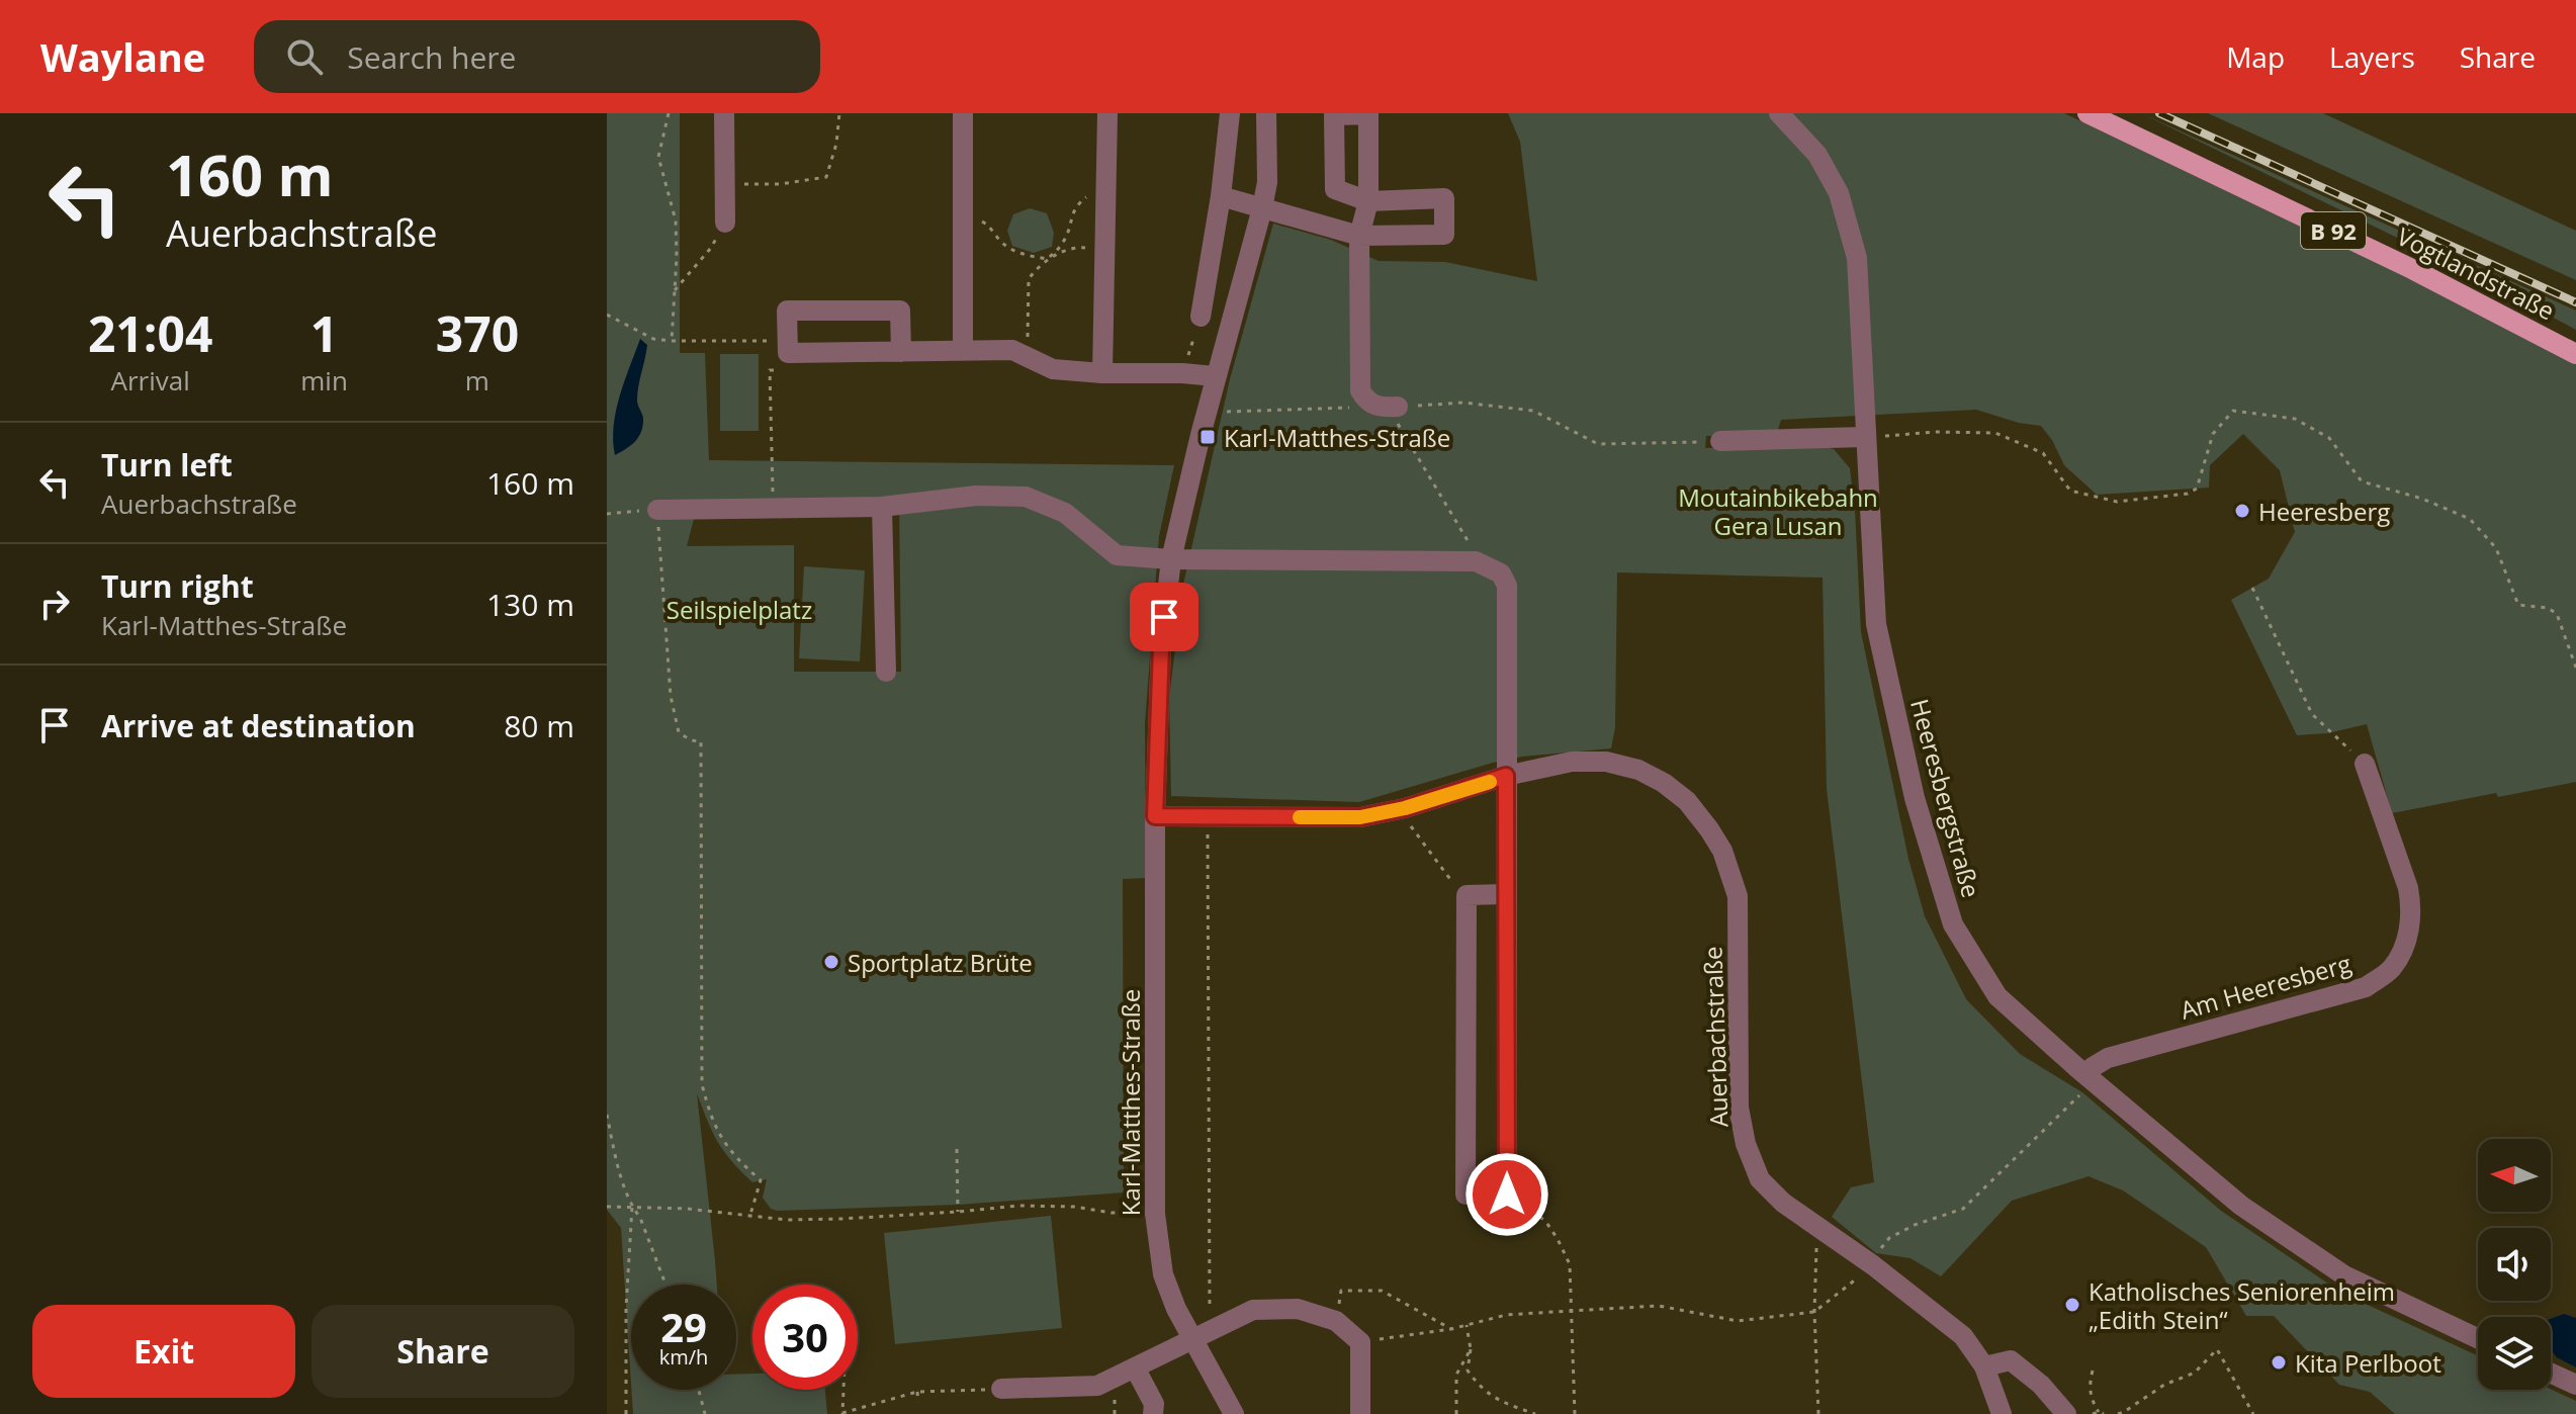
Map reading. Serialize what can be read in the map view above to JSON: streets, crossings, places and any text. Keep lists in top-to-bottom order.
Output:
{
  "streets": {
    "main road": ["B 92", "Vogtlandstraße"],
    "street": [
      "Heeresbergstraße",
      "Am Heeresberg",
      "Auerbachstraße",
      "Karl-Matthes-Straße"
    ]
  },
  "crossings": [
    ["Heeresbergstraße", "Am Heeresberg"],
    ["Auerbachstraße", "Karl-Matthes-Straße"]
  ],
  "parks": ["Moutainbikebahn Gera Lusan", "Seilspielplatz"],
  "places": {
    "transit": ["Karl-Matthes-Straße"],
    "other": [
      "Heeresberg",
      "Sportplatz Brüte",
      "Katholisches Seniorenheim „Edith Stein“",
      "Kita Perlboot"
    ]
  },
  "north": "left",
  "page": {
    "header": "Waylane",
    "search": "Search here",
    "nav": ["Map", "Layers", "Share"],
    "turn": ["160 m", "Auerbachstraße"],
    "eta": [
      "21:04",
      "Arrival",
      "1",
      "min",
      "370",
      "m"
    ],
    "list": [
      {
        "name": "Turn left",
        "note": "Auerbachstraße",
        "value": "160 m"
      },
      {
        "name": "Turn right",
        "note": "Karl-Matthes-Straße",
        "value": "130 m"
      },
      {
        "name": "Arrive at destination",
        "value": "80 m"
      }
    ],
    "speed": "29 km/h",
    "limit": "30",
    "buttons": ["Exit", "Share"]
  }
}
